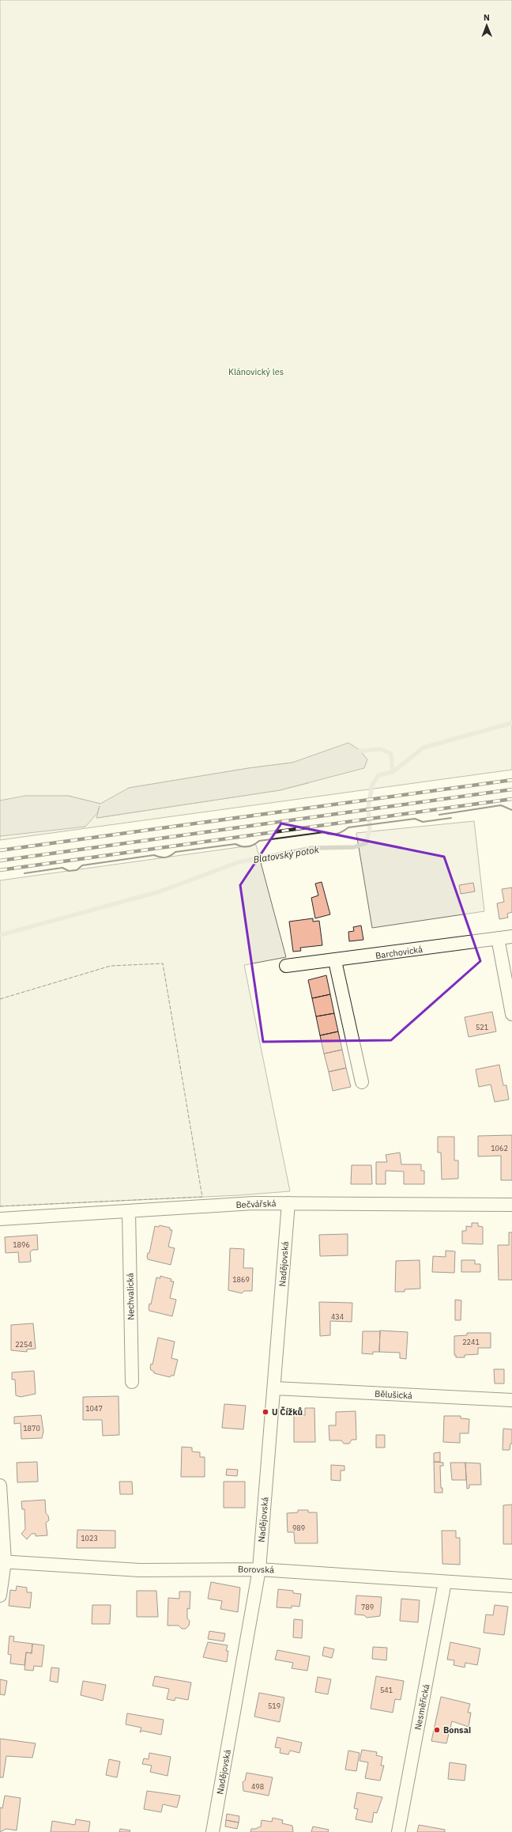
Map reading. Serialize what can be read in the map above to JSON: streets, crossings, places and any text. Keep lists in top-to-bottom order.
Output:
{
  "streets": {
    "street": [
      "Barchovická",
      "Bečvářská",
      "Nadějovská",
      "Nechvalická",
      "Bělušická",
      "Borovská",
      "Nesměřická"
    ]
  },
  "crossings": [
    ["Bečvářská", "Nadějovská"],
    ["Bečvářská", "Nechvalická"],
    ["Nadějovská", "Bělušická"],
    ["Nadějovská", "Borovská"],
    ["Borovská", "Nesměřická"]
  ],
  "water": ["Blatovský potok"],
  "parks": ["Klánovický les"],
  "places": ["U Čížků", "Bonsai"],
  "house_numbers": [
    "521",
    "1062",
    "1896",
    "1869",
    "434",
    "2241",
    "2254",
    "1047",
    "1870",
    "989",
    "1023",
    "789",
    "541",
    "519",
    "498"
  ],
  "north": "top"
}
